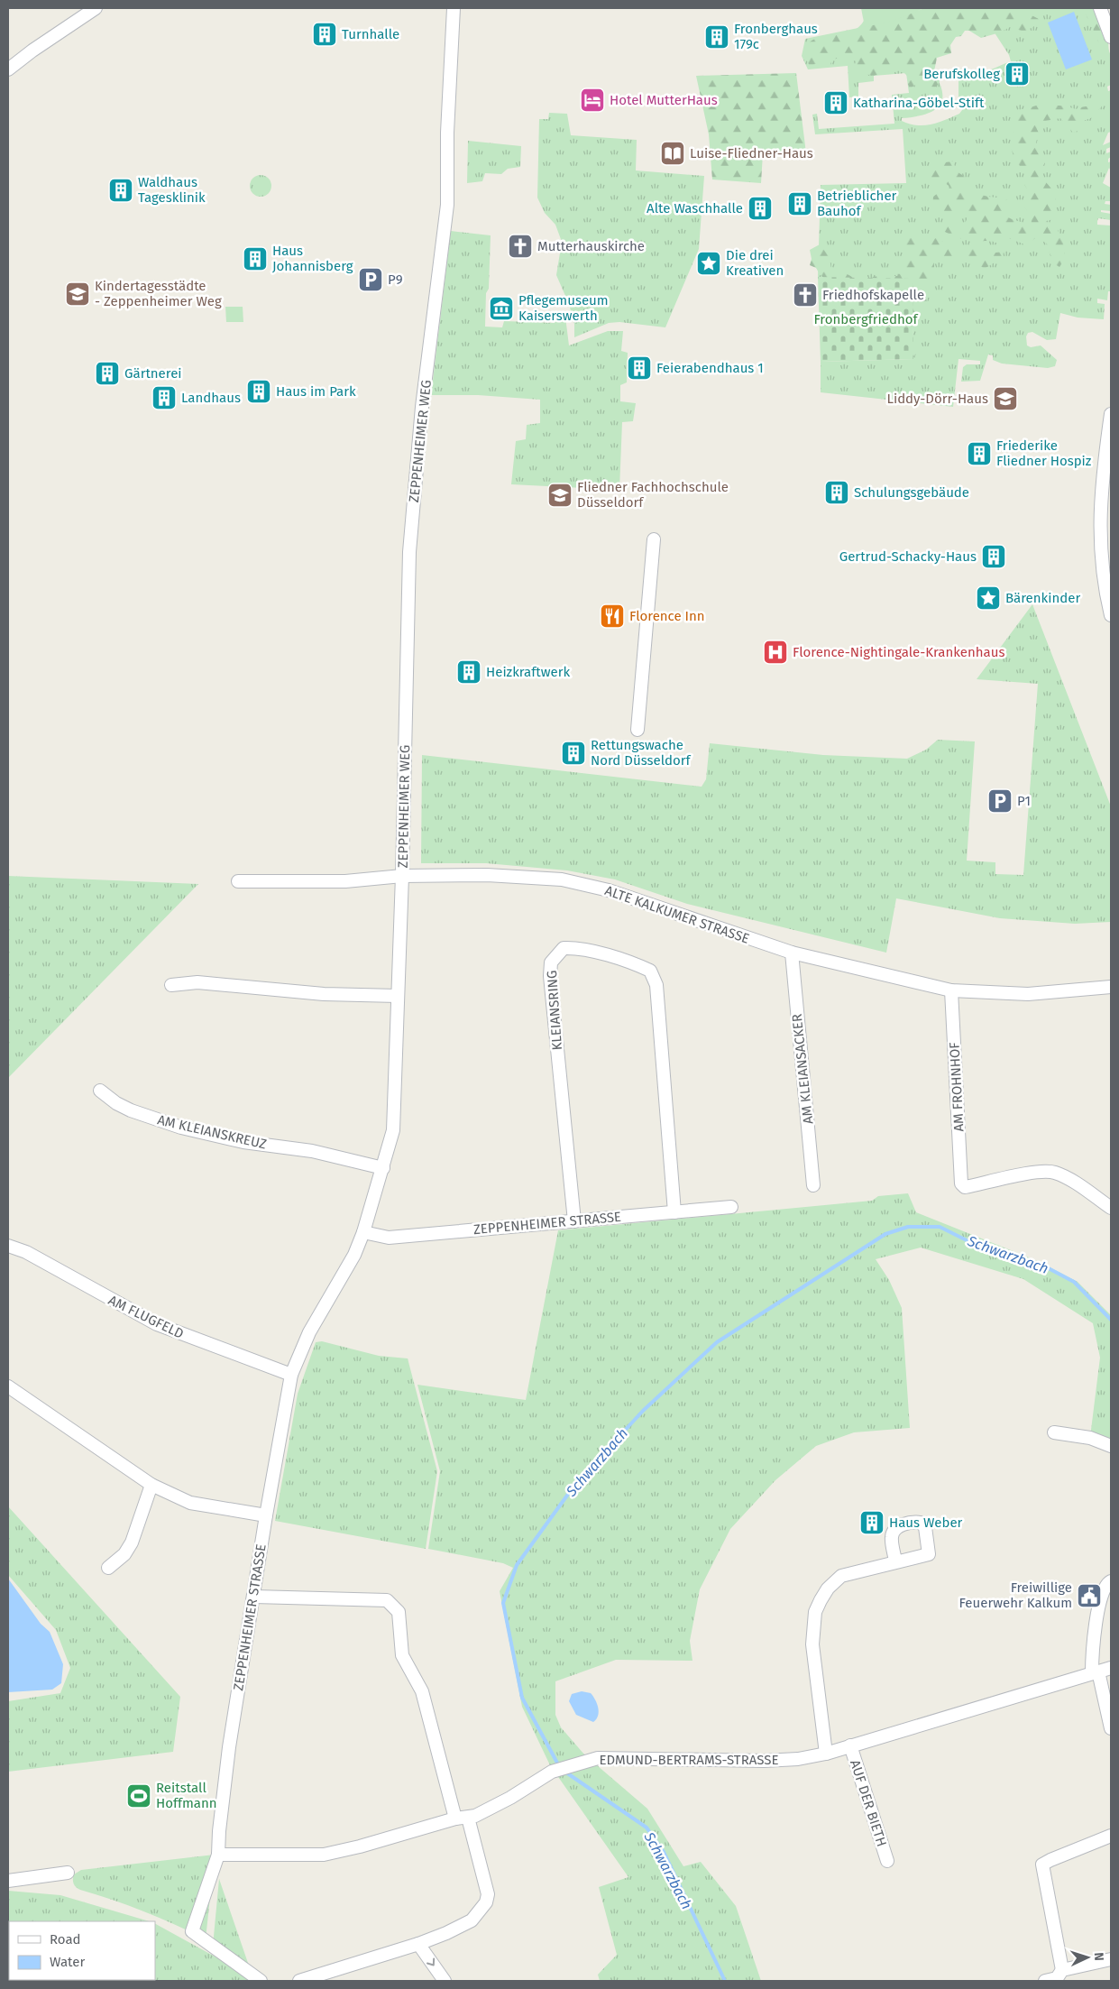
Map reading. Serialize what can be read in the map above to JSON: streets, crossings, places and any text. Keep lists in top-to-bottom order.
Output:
{
  "streets": {
    "street": [
      "ZEPPENHEIMER WEG",
      "ALTE KALKUMER STRASSE",
      "KLEIANSRING",
      "AM KLEIANSACKER",
      "AM FROHNHOF",
      "AM KLEIANSKREUZ",
      "ZEPPENHEIMER STRASSE",
      "AM FLUGFELD",
      "EDMUND-BERTRAMS-STRASSE",
      "AUF DER BIETH"
    ]
  },
  "crossings": [
    ["ZEPPENHEIMER WEG", "ALTE KALKUMER STRASSE"],
    ["ZEPPENHEIMER WEG", "ZEPPENHEIMER STRASSE"],
    ["ALTE KALKUMER STRASSE", "AM KLEIANSACKER"],
    ["ALTE KALKUMER STRASSE", "AM FROHNHOF"],
    ["ALTE KALKUMER STRASSE", "ZEPPENHEIMER STRASSE"],
    ["KLEIANSRING", "ZEPPENHEIMER STRASSE"],
    ["AM KLEIANSKREUZ", "ZEPPENHEIMER STRASSE"],
    ["ZEPPENHEIMER STRASSE", "AM FLUGFELD"],
    ["ZEPPENHEIMER STRASSE", "EDMUND-BERTRAMS-STRASSE"],
    ["EDMUND-BERTRAMS-STRASSE", "AUF DER BIETH"]
  ],
  "water": ["Schwarzbach"],
  "parks": ["Fronbergfriedhof"],
  "places": {
    "building": [
      "Turnhalle",
      "Fronberghaus 179c",
      "Berufskolleg",
      "Katharina-Göbel-Stift",
      "Waldhaus Tagesklinik",
      "Betrieblicher Bauhof",
      "Alte Waschhalle",
      "Haus Johannisberg",
      "Feierabendhaus 1",
      "Gärtnerei",
      "Haus im Park",
      "Landhaus",
      "Friederike Fliedner Hospiz",
      "Schulungsgebäude",
      "Gertrud-Schacky-Haus",
      "Heizkraftwerk",
      "Rettungswache Nord Düsseldorf",
      "Haus Weber"
    ],
    "hotel": ["Hotel MutterHaus"],
    "library": ["Luise-Fliedner-Haus"],
    "church": ["Mutterhauskirche", "Friedhofskapelle"],
    "place": ["Die drei Kreativen", "Bärenkinder"],
    "parking": ["P9", "P1"],
    "school or university": ["Kindertagesstädte - Zeppenheimer Weg", "Liddy-Dörr-Haus", "Fliedner Fachhochschule Düsseldorf"],
    "museum": ["Pflegemuseum Kaiserswerth"],
    "restaurant": ["Florence Inn"],
    "hospital": ["Florence-Nightingale-Krankenhaus"],
    "public building": ["Freiwillige Feuerwehr Kalkum"],
    "sports": ["Reitstall Hoffmann"]
  },
  "legend": ["Road", "Water"],
  "north": "right"
}
